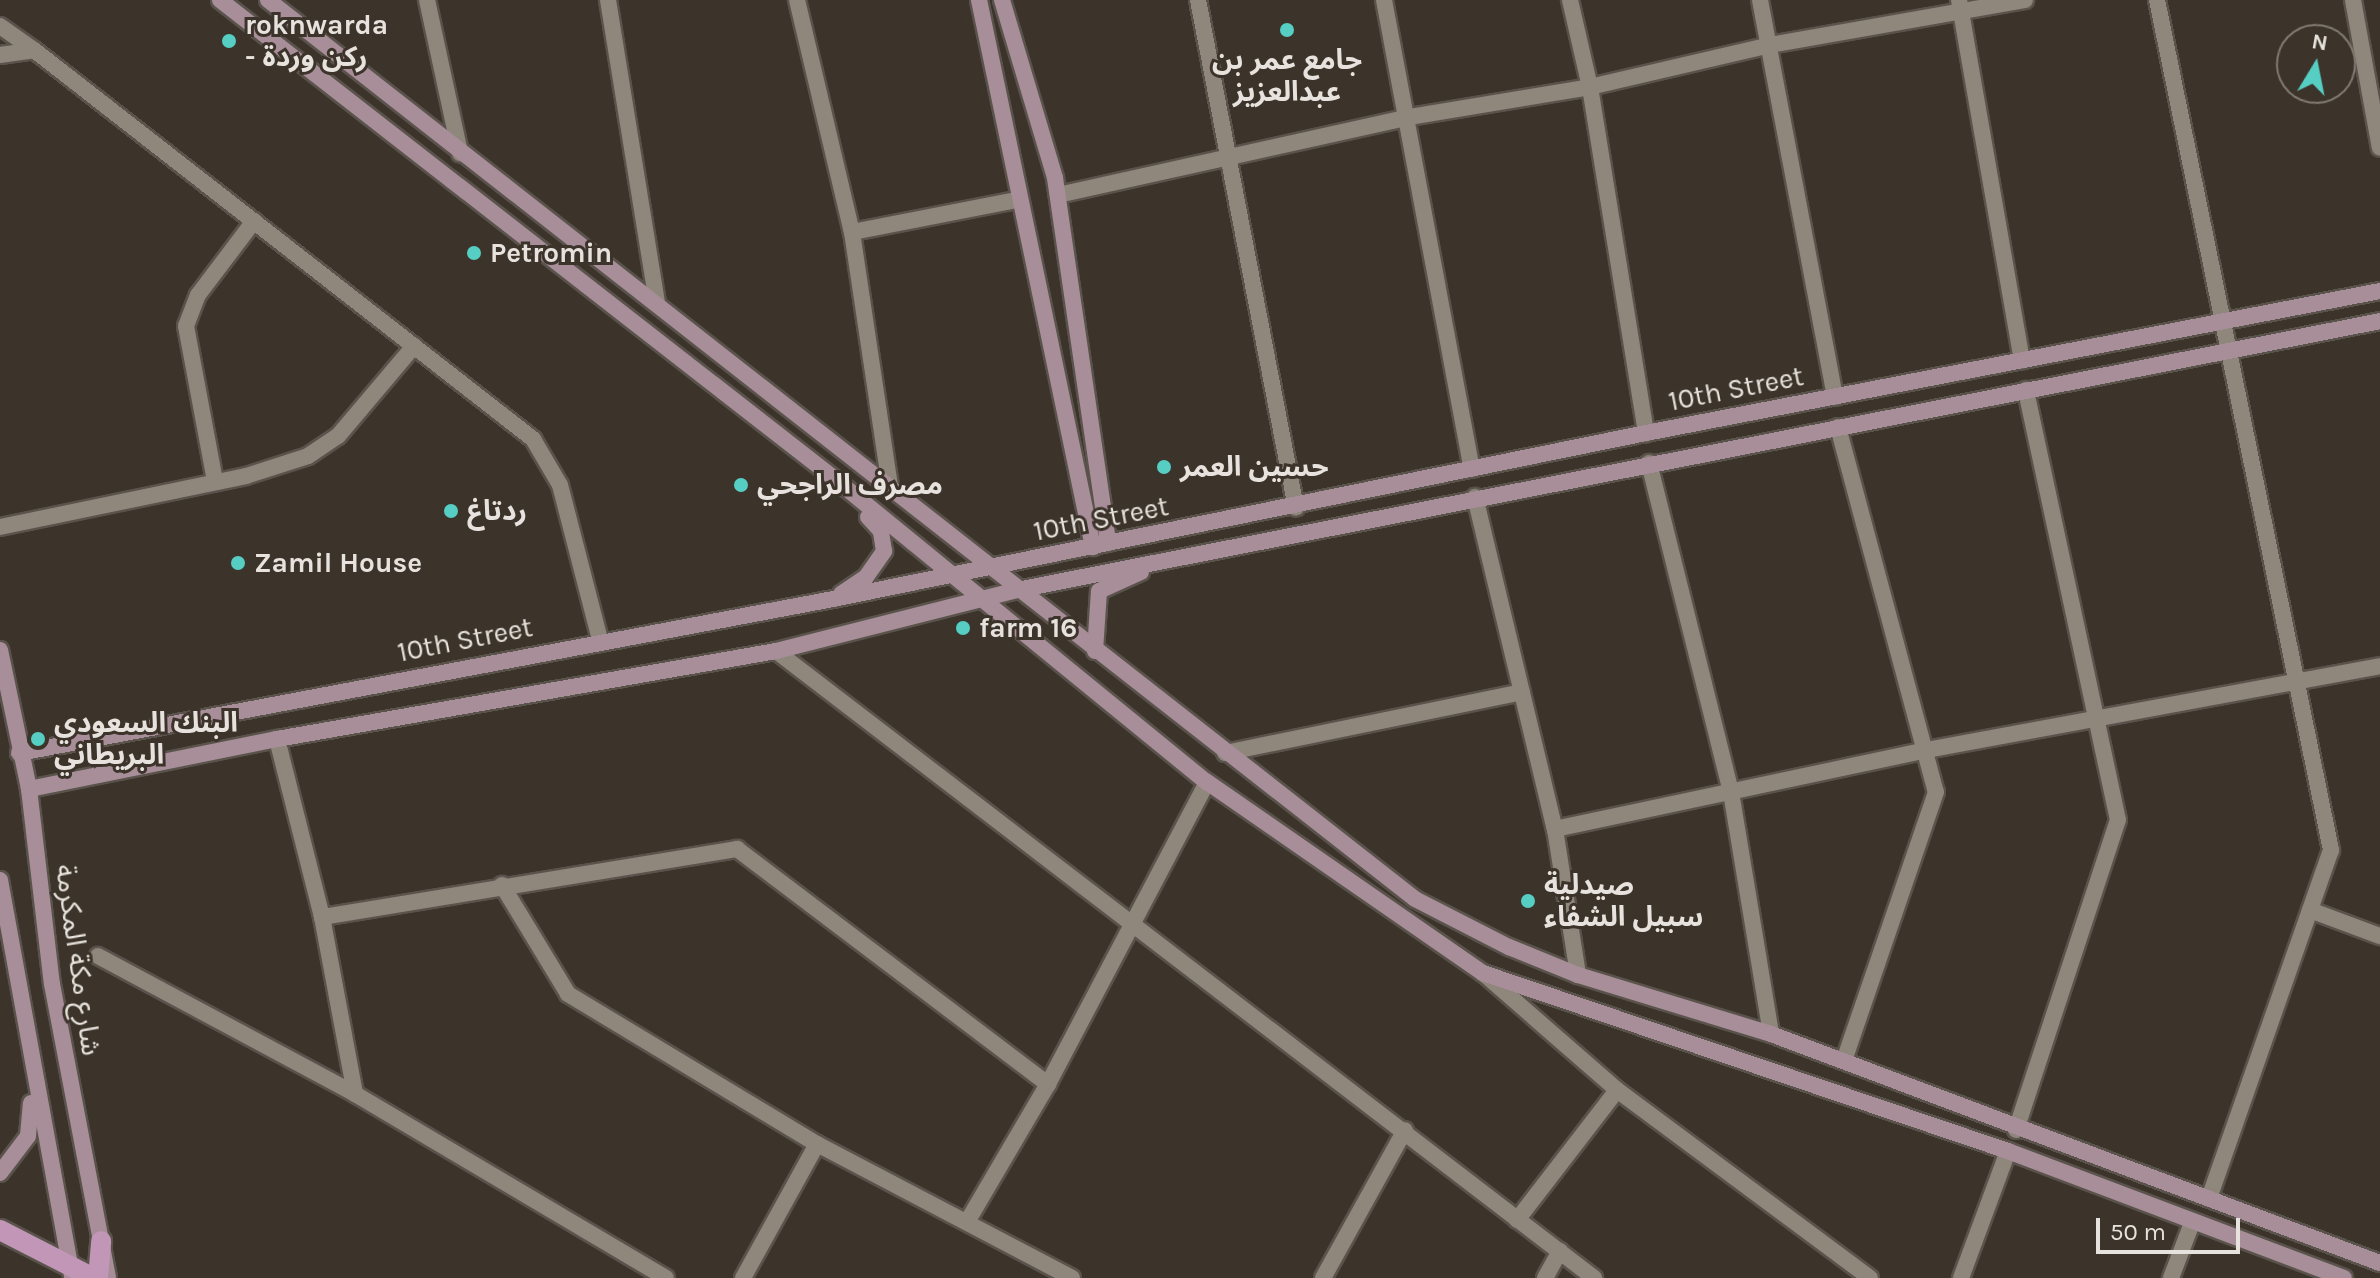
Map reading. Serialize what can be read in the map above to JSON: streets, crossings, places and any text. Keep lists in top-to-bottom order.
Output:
{
  "streets": {
    "main road": ["10th Street", "شارع مكة المكرمة"]
  },
  "crossings": [
    ["10th Street", "شارع مكة المكرمة"]
  ],
  "places": [
    "جامع عمر بن عبدالعزيز",
    "roknwarda - ركن وردة",
    "Petromin",
    "حسين العمر",
    "مصرف الراجحي",
    "ردتاغ",
    "Zamil House",
    "farm 16",
    "البنك السعودي البريطاني",
    "صيدلية سبيل الشفاء"
  ],
  "scale_bar": "50 m",
  "north": "top"
}
